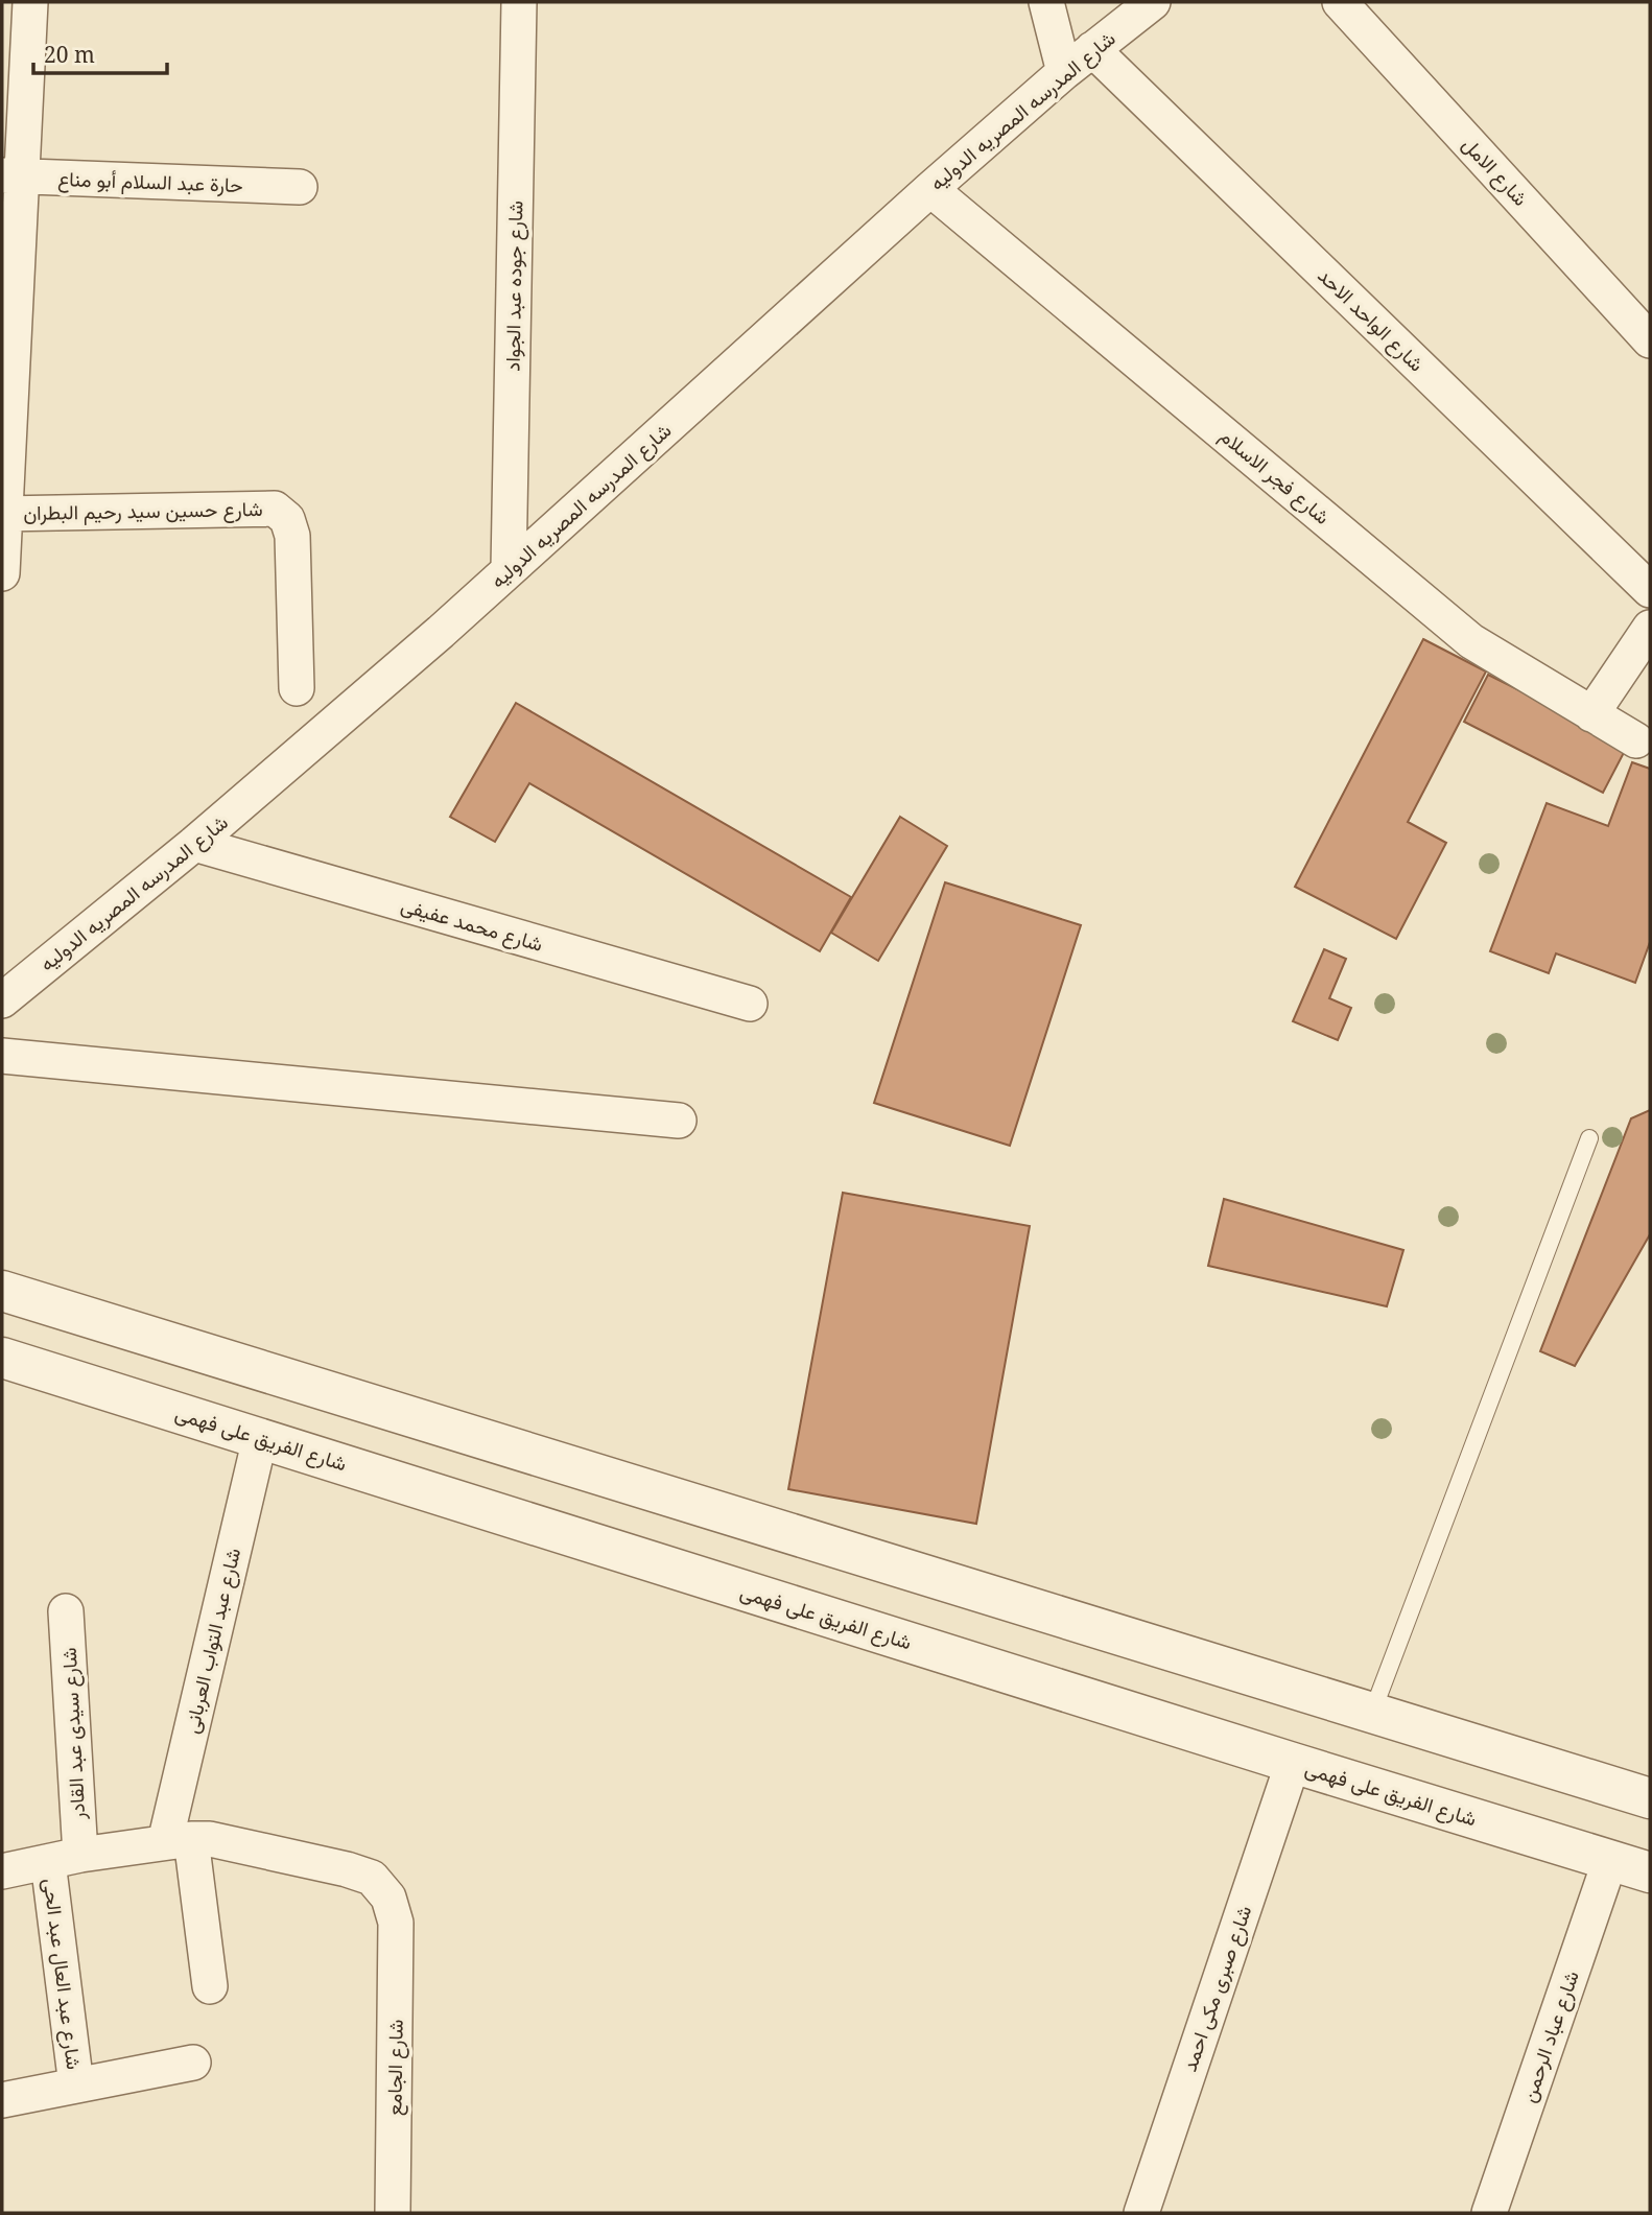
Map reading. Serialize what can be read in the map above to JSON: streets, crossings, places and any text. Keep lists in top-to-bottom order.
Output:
{
  "streets": {
    "street": [
      "شارع المدرسه المصريه الدوليه",
      "شارع الامل",
      "حارة عبد السلام أبو مناع",
      "شارع جوده عبد الجواد",
      "شارع الواحد الاحد",
      "شارع فجر الاسلام",
      "شارع حسين سيد رحيم البطران",
      "شارع محمد عفيفى",
      "شارع الفريق على فهمى",
      "شارع عبد التواب العربانى",
      "شارع سيدى عبد القادر",
      "شارع عبد العال عبد الحى",
      "شارع صبرى مكى احمد",
      "شارع عباد الرحمن",
      "شارع الجامع"
    ]
  },
  "crossings": [
    ["شارع المدرسه المصريه الدوليه", "شارع جوده عبد الجواد"],
    ["شارع المدرسه المصريه الدوليه", "شارع الواحد الاحد"],
    ["شارع المدرسه المصريه الدوليه", "شارع فجر الاسلام"],
    ["شارع المدرسه المصريه الدوليه", "شارع محمد عفيفى"],
    ["شارع الفريق على فهمى", "شارع عبد التواب العربانى"],
    ["شارع الفريق على فهمى", "شارع صبرى مكى احمد"],
    ["شارع الفريق على فهمى", "شارع عباد الرحمن"],
    ["شارع عبد التواب العربانى", "شارع الجامع"],
    ["شارع سيدى عبد القادر", "شارع عبد العال عبد الحى"]
  ],
  "scale_bar": "20 m"
}
